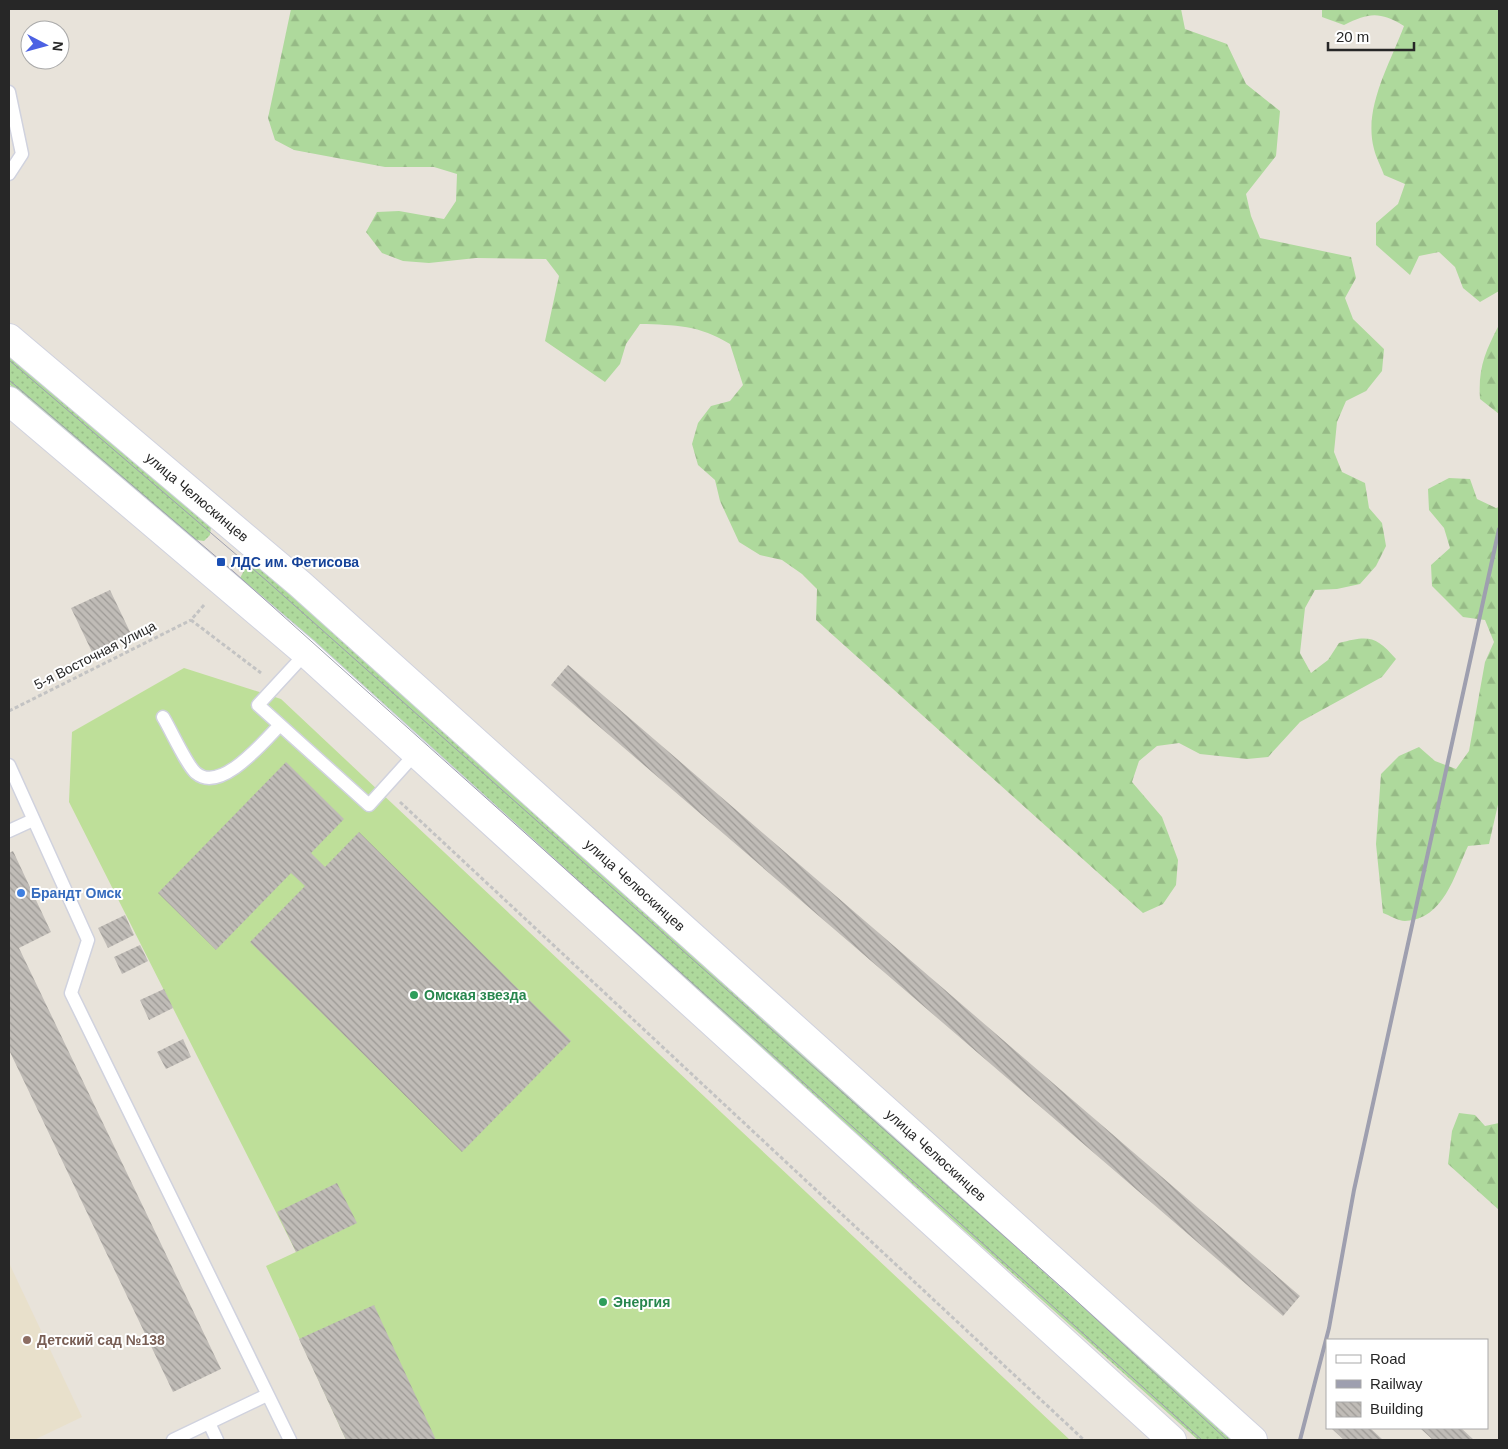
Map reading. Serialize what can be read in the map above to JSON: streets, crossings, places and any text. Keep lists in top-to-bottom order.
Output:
{
  "streets": {
    "main road": ["улица Челюскинцев"],
    "path": ["5-я Восточная улица"]
  },
  "places": {
    "transit": ["ЛДС им. Фетисова"],
    "other": [
      "Брандт Омск",
      "Омская звезда",
      "Энергия",
      "Детский сад №138"
    ]
  },
  "legend": ["Road", "Railway", "Building"],
  "scale_bar": "20 m",
  "north": "right"
}
